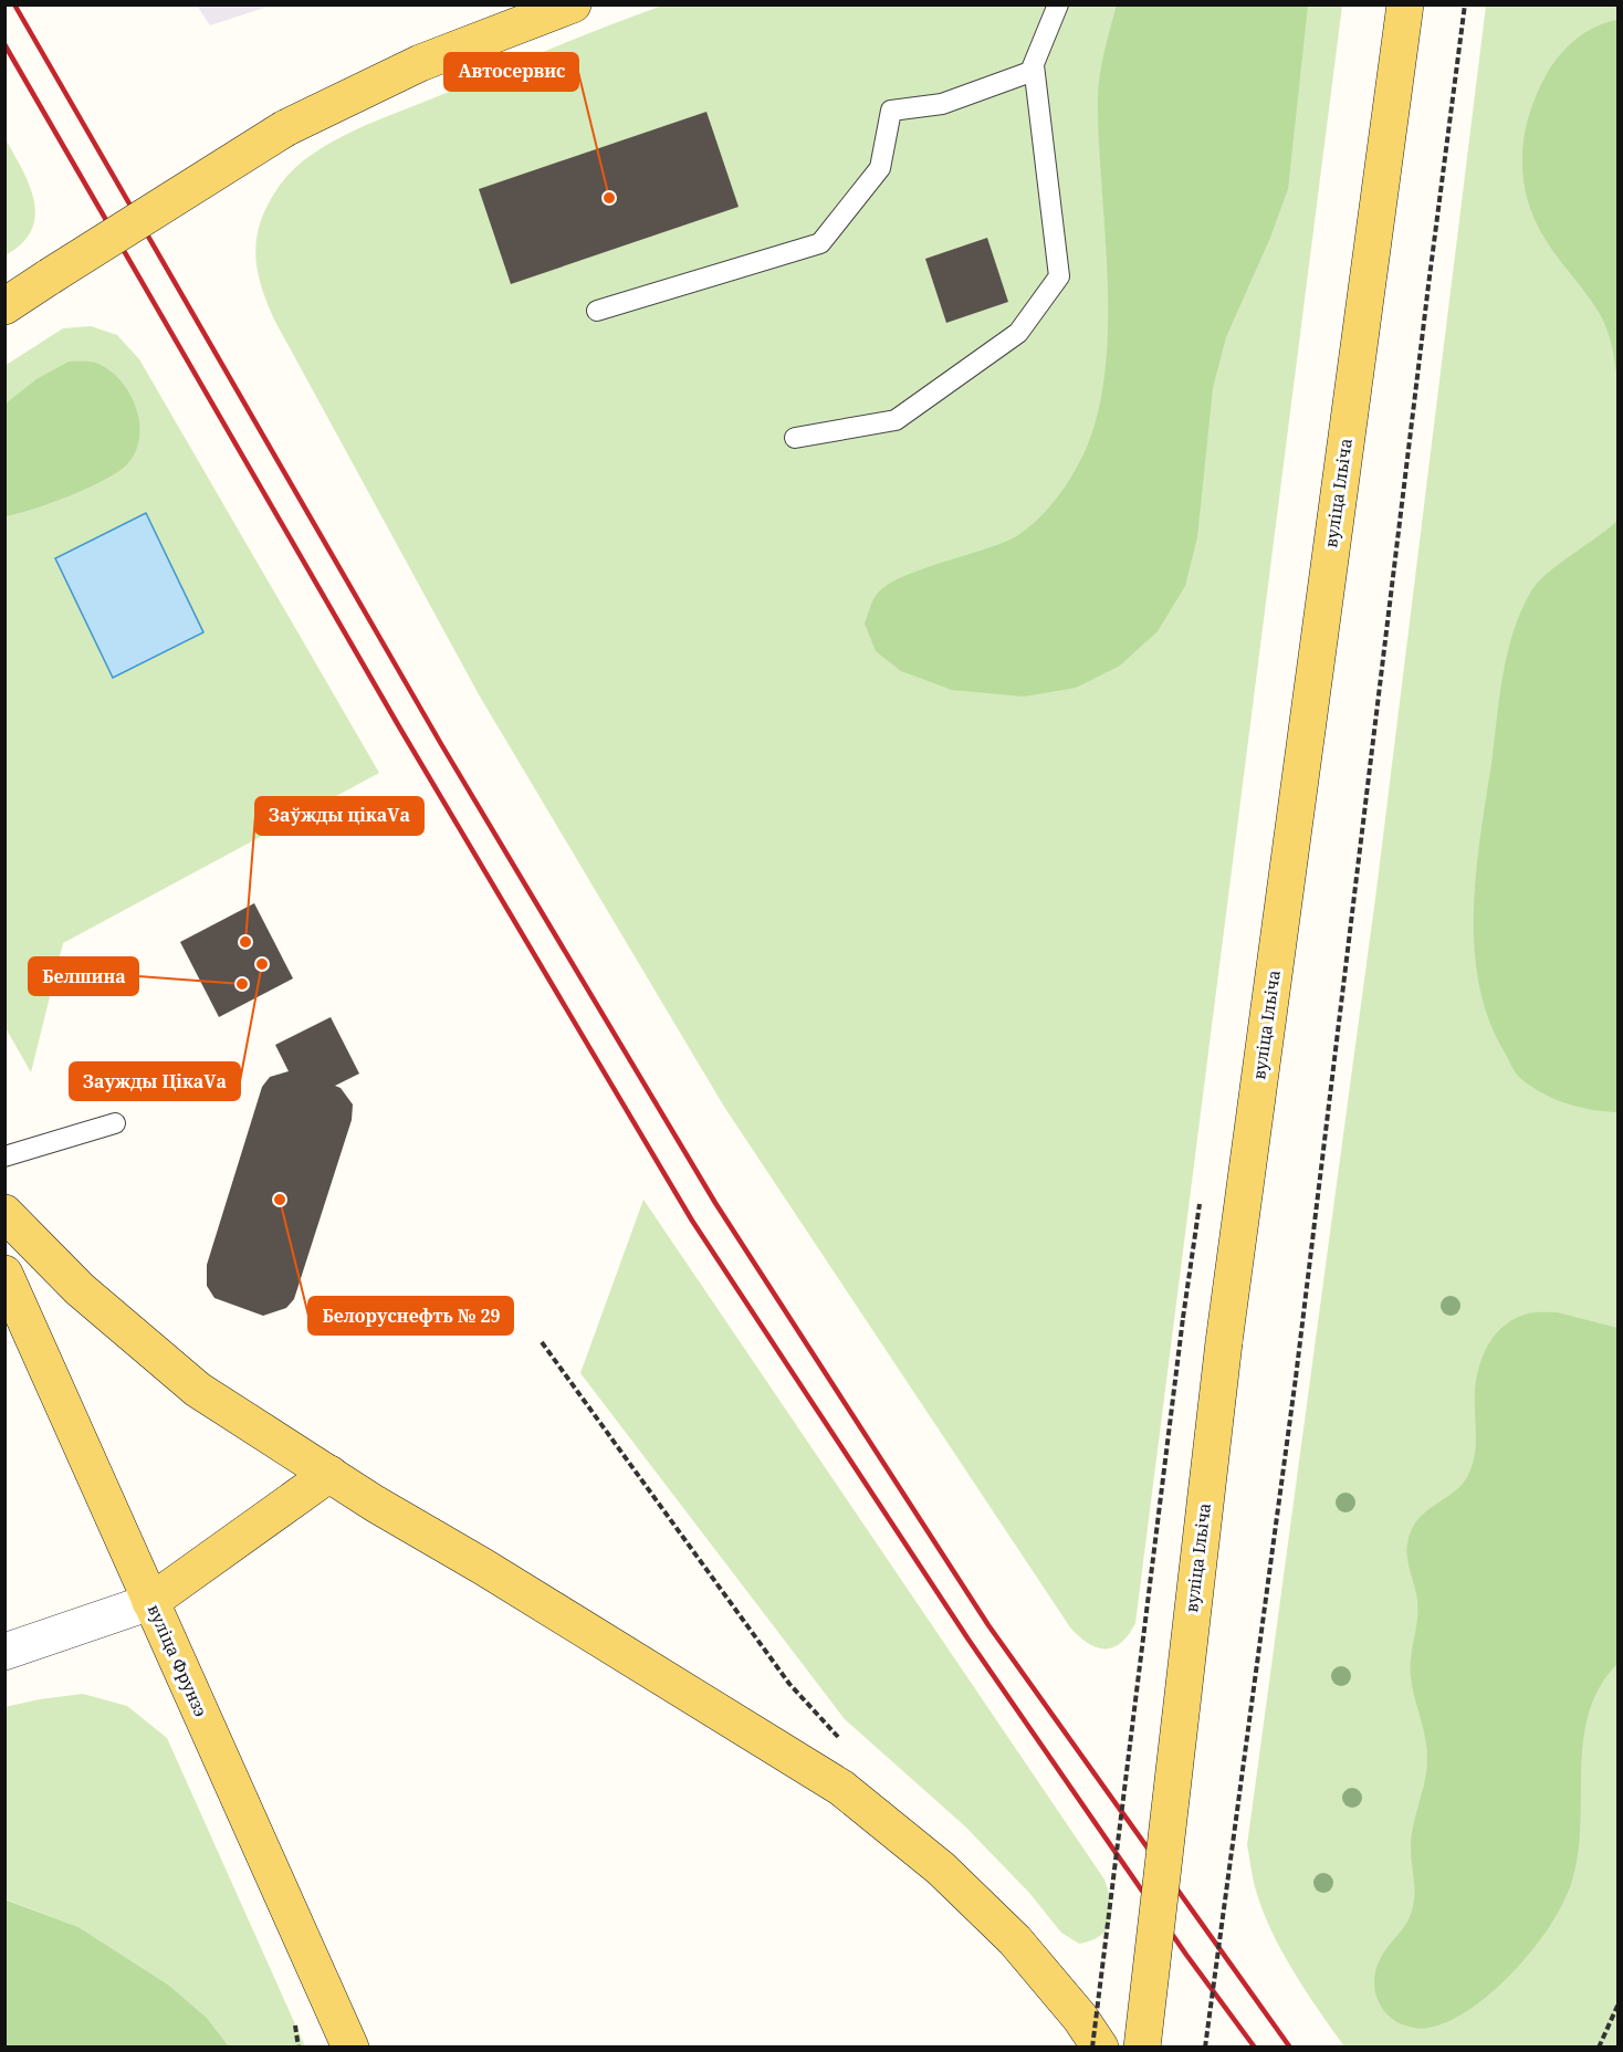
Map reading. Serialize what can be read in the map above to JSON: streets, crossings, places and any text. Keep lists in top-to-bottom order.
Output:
{
  "streets": {
    "main road": ["вуліца Ільіча", "вуліца Фрунзэ"]
  },
  "places": [
    "Автосервис",
    "Заўжды цікаVа",
    "Заужды ЦікаVа",
    "Белшина",
    "Белоруснефть № 29"
  ]
}
